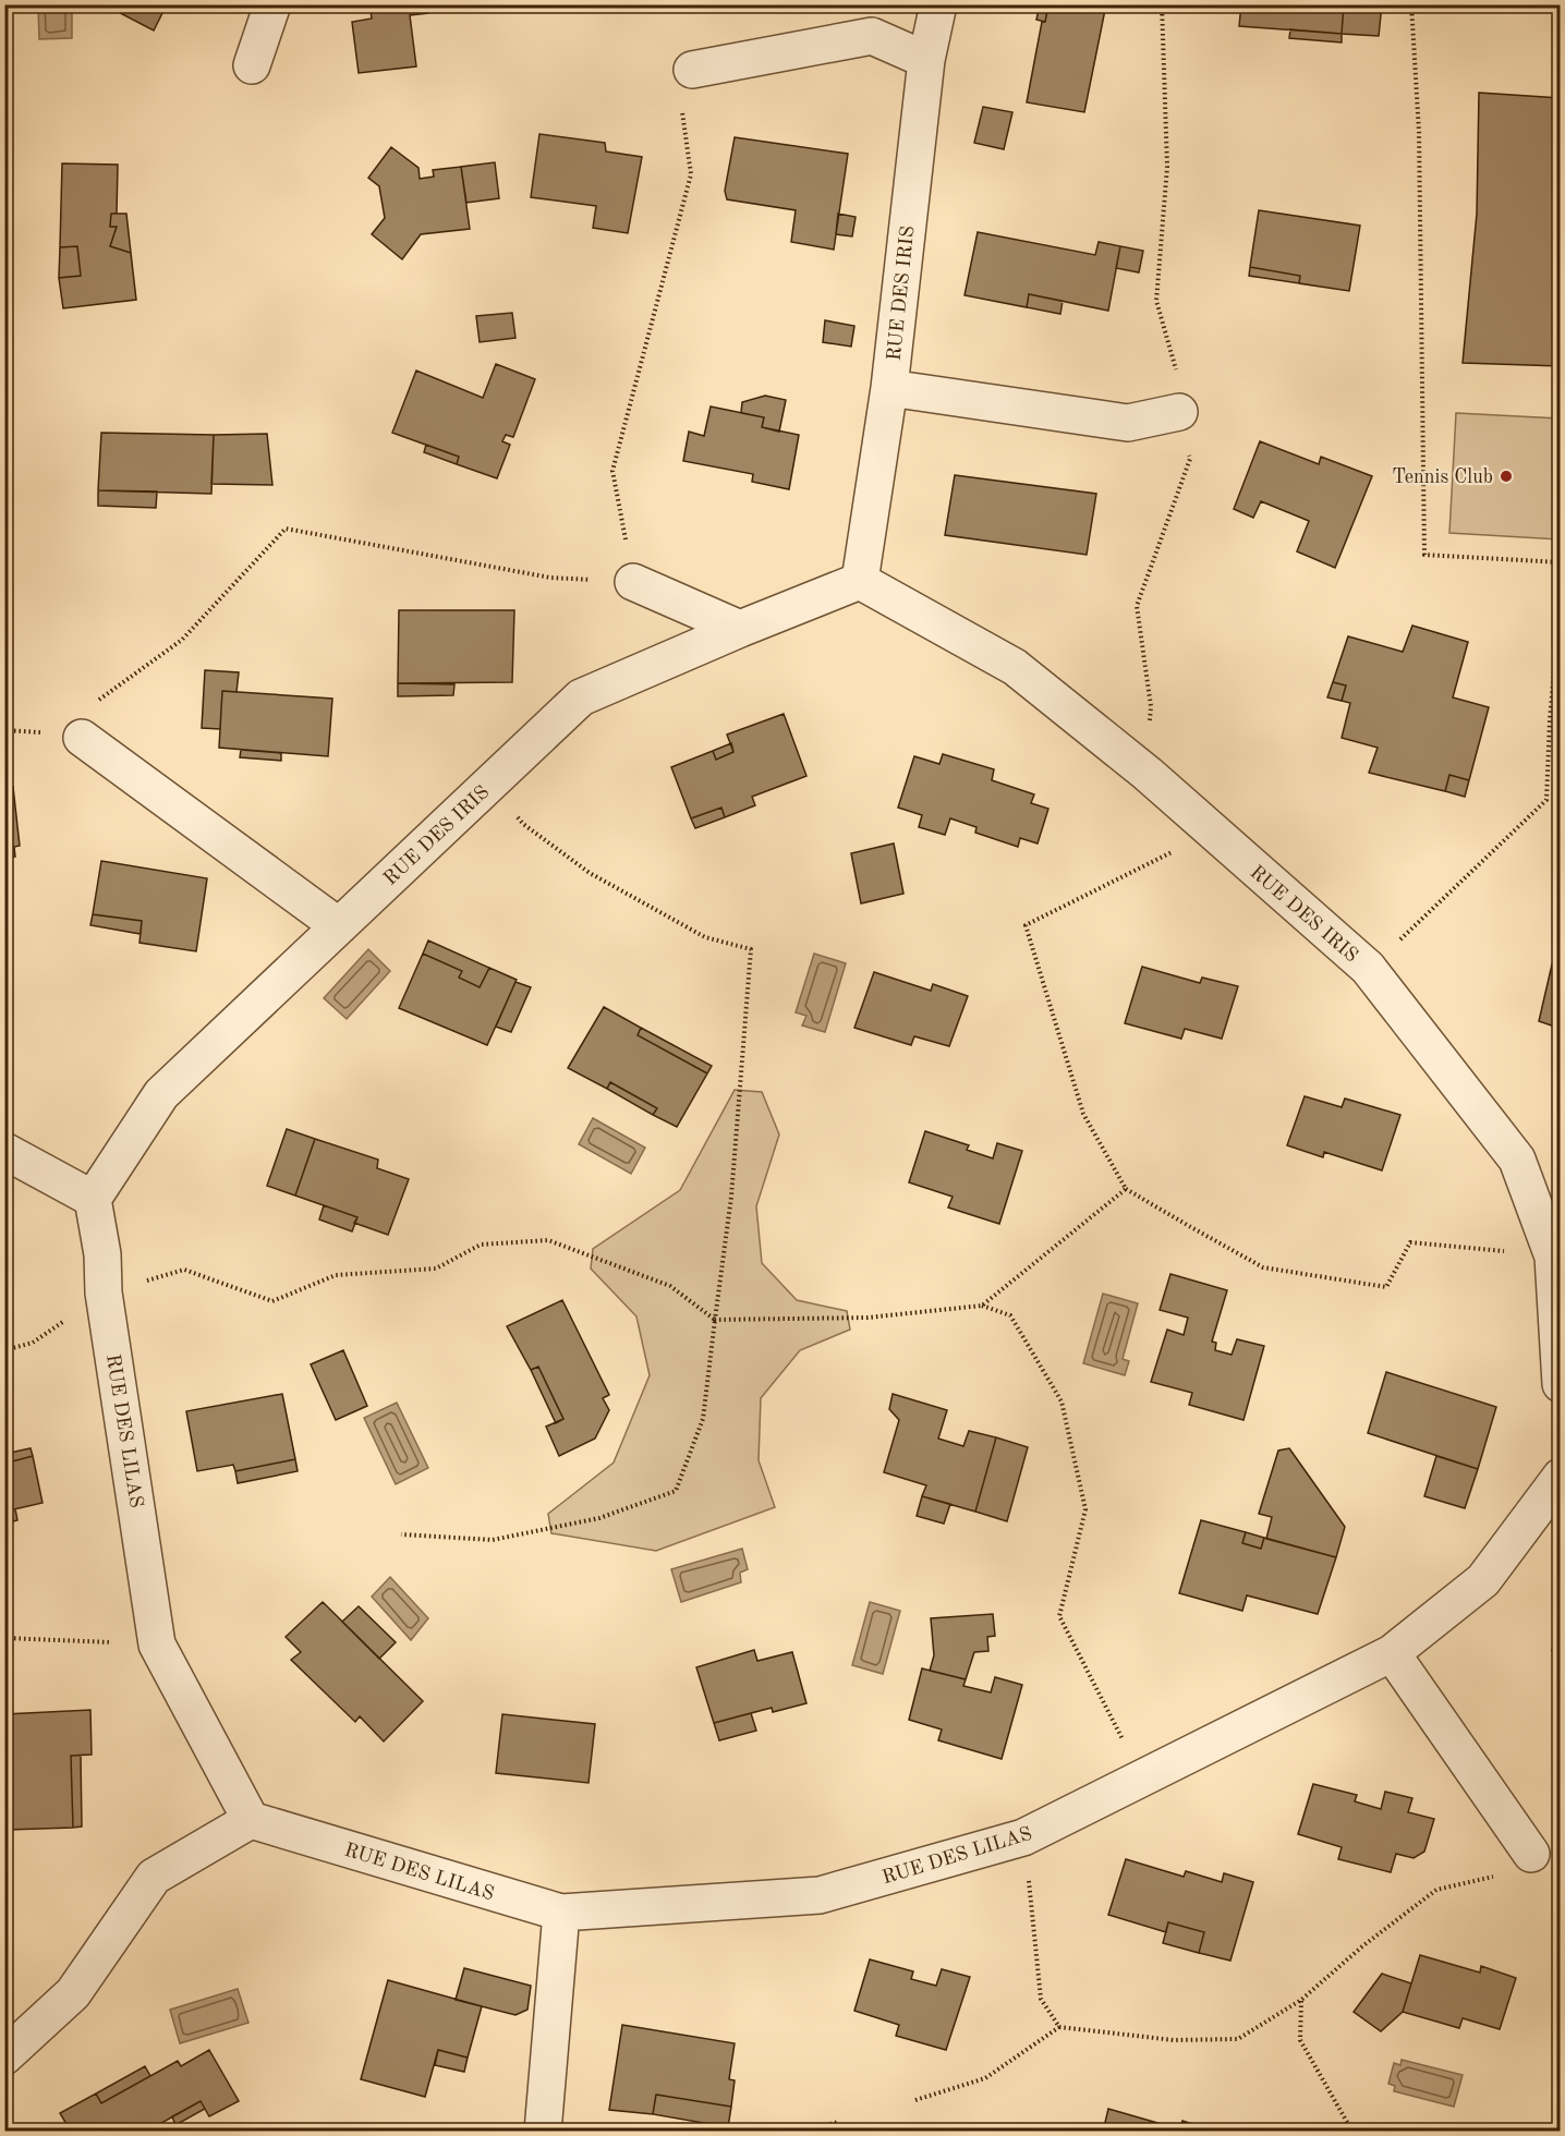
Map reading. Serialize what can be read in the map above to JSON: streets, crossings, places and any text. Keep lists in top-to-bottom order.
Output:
{
  "streets": {
    "street": ["RUE DES IRIS", "RUE DES LILAS"]
  },
  "crossings": [
    ["RUE DES IRIS", "RUE DES LILAS"]
  ],
  "places": ["Tennis Club"]
}
